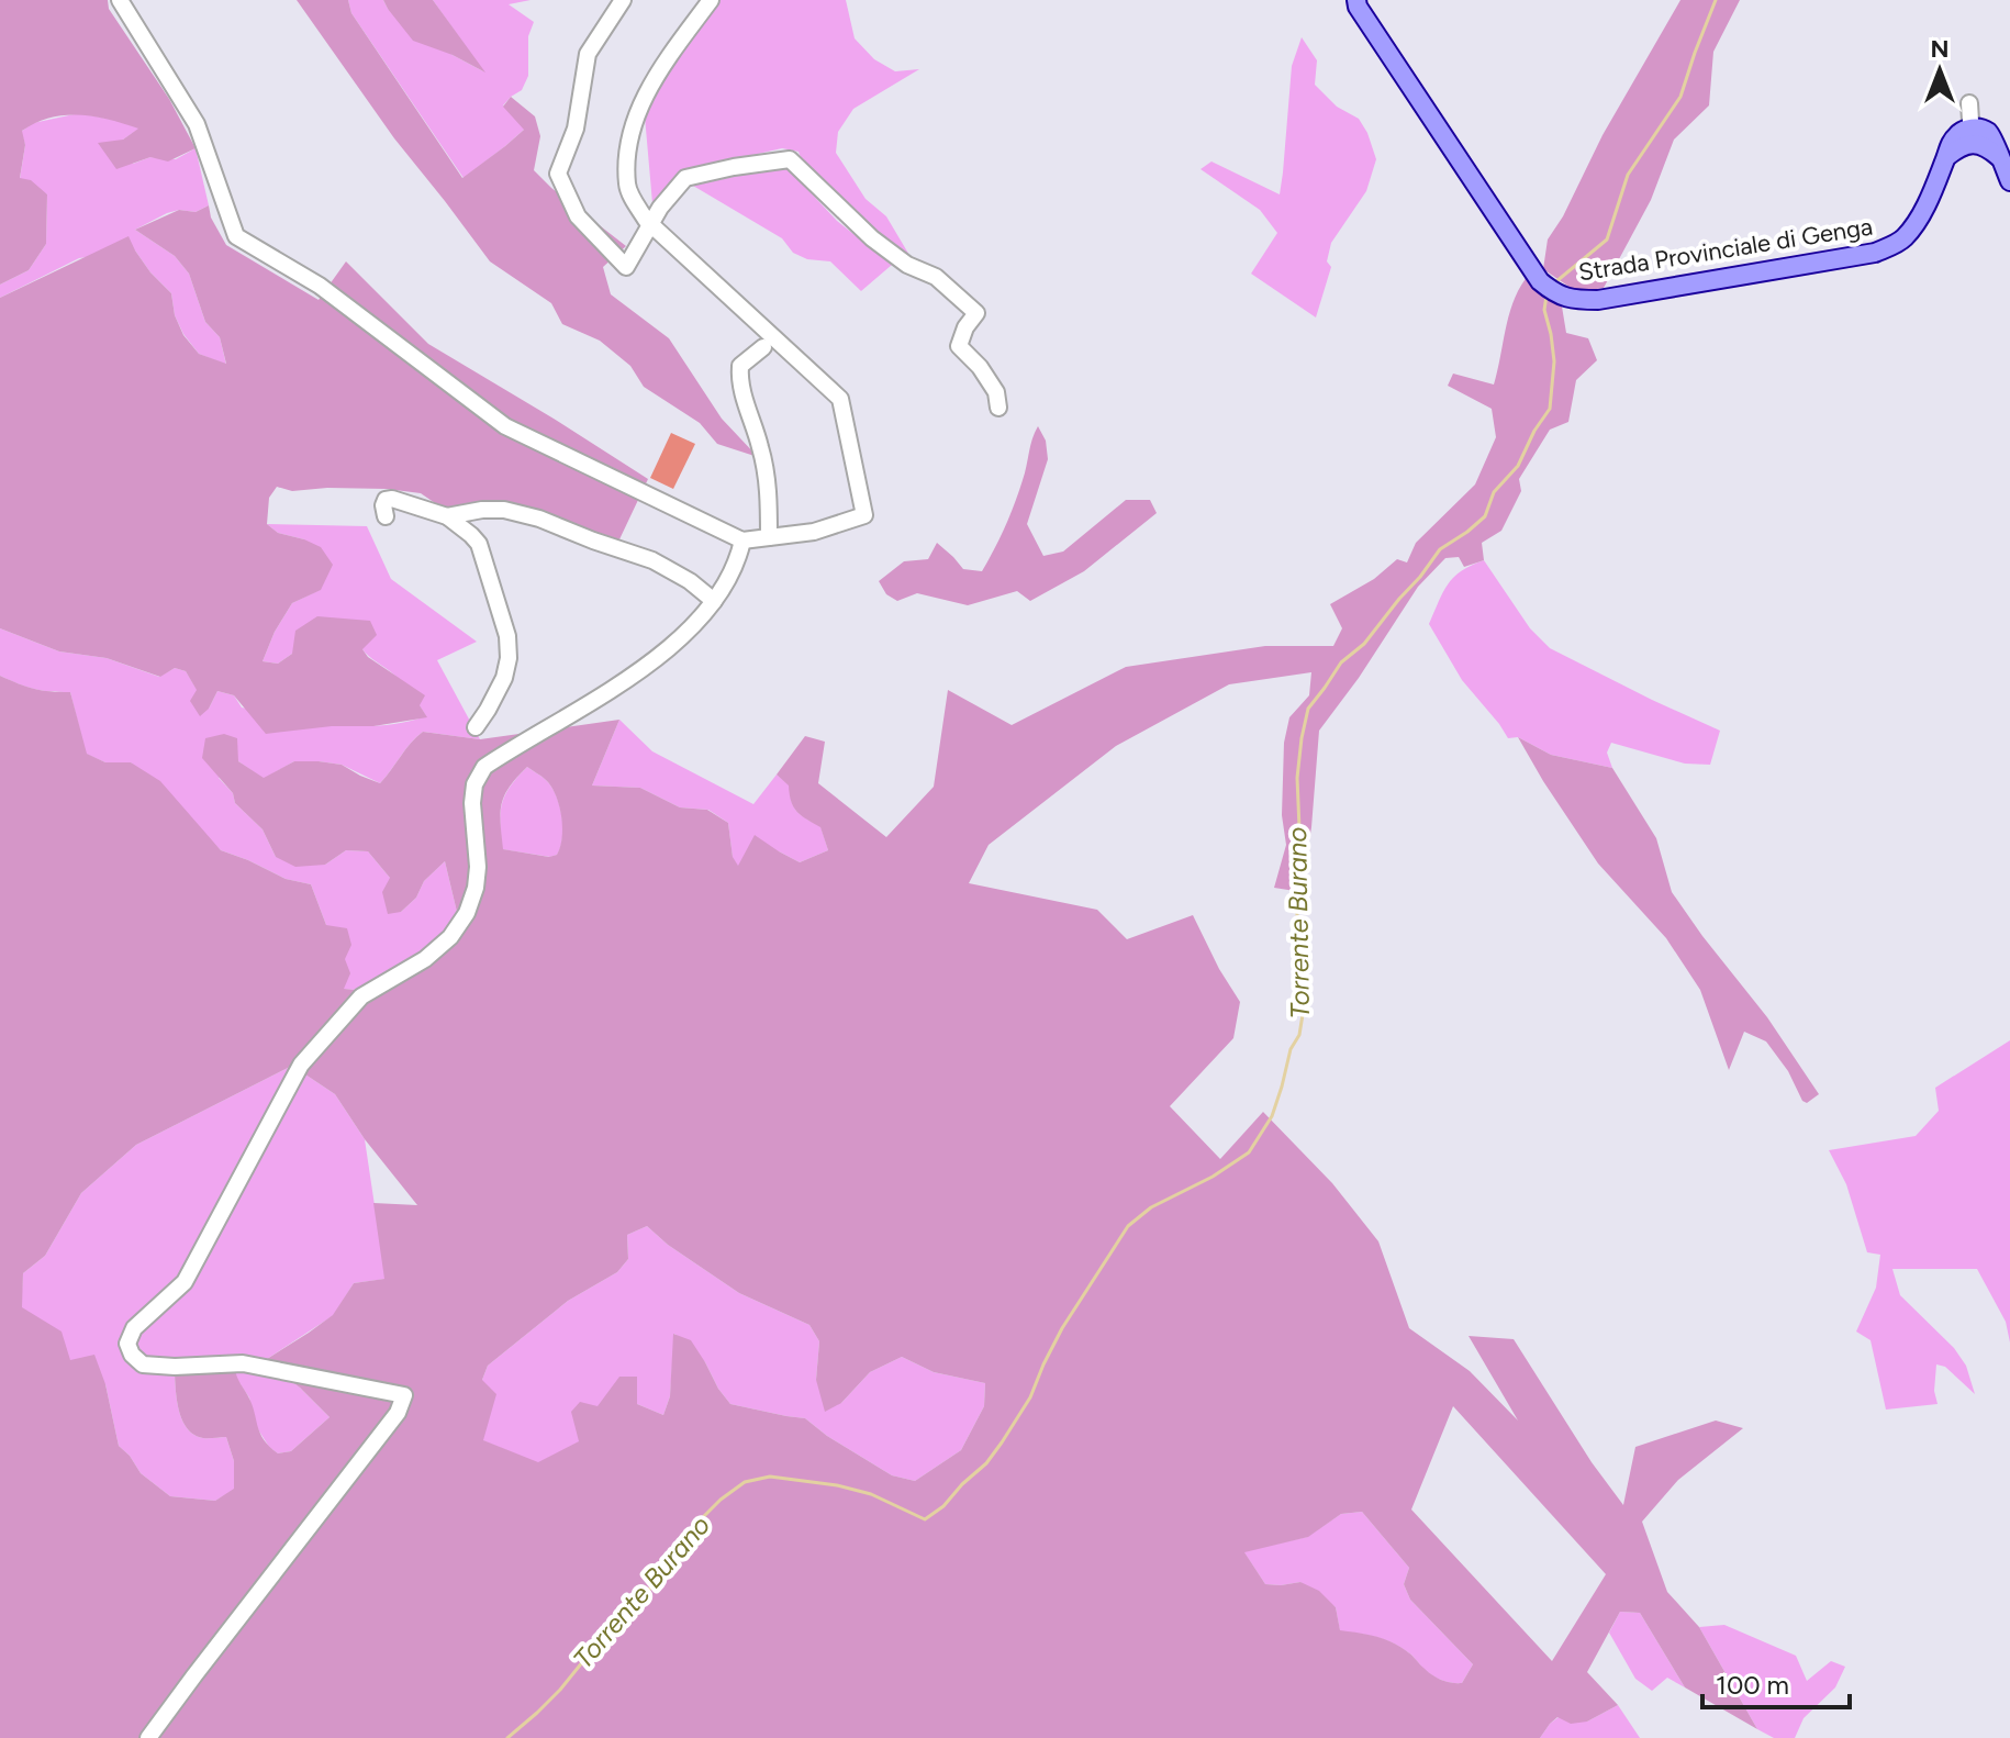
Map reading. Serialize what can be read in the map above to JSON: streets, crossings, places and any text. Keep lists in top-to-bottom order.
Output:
{
  "streets": {
    "main road": ["Strada Provinciale di Genga"]
  },
  "water": ["Torrente Burano"],
  "scale_bar": "100 m",
  "north": "top"
}
